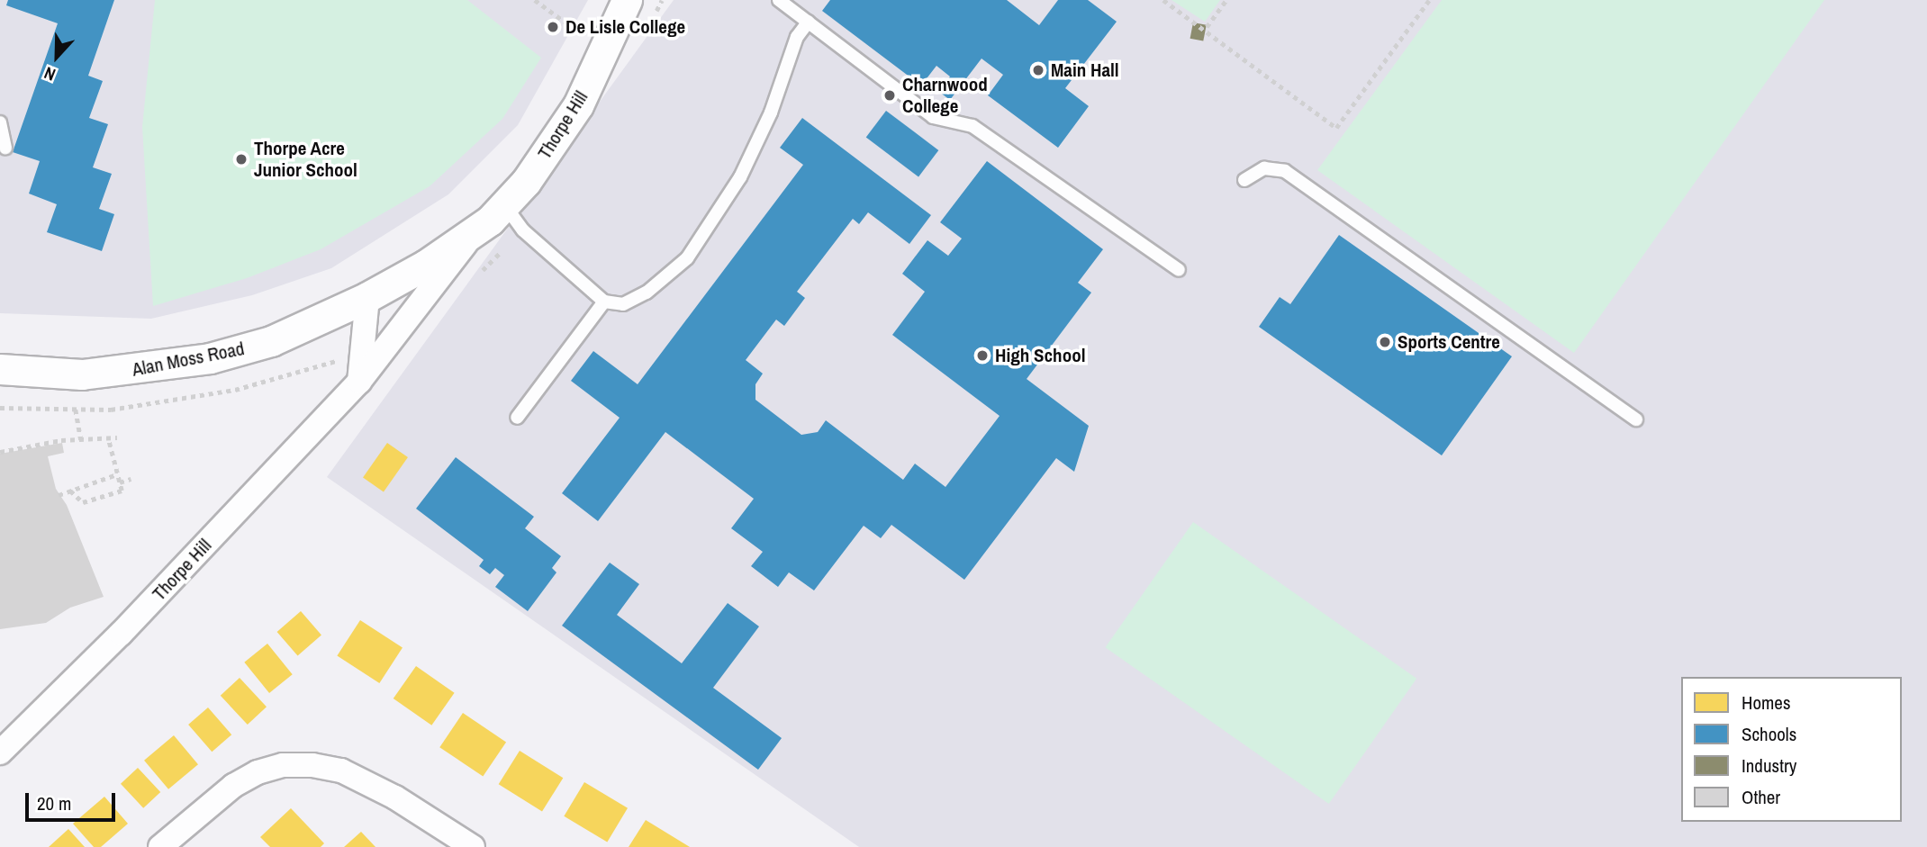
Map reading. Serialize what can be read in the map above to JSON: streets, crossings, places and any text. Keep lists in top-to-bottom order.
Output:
{
  "streets": {
    "street": ["Thorpe Hill", "Alan Moss Road"]
  },
  "crossings": [
    ["Thorpe Hill", "Alan Moss Road"]
  ],
  "places": [
    "De Lisle College",
    "Main Hall",
    "Charnwood College",
    "Thorpe Acre Junior School",
    "Sports Centre",
    "High School"
  ],
  "legend": [
    "Homes",
    "Schools",
    "Industry",
    "Other"
  ],
  "scale_bar": "20 m",
  "north": "bottom"
}
